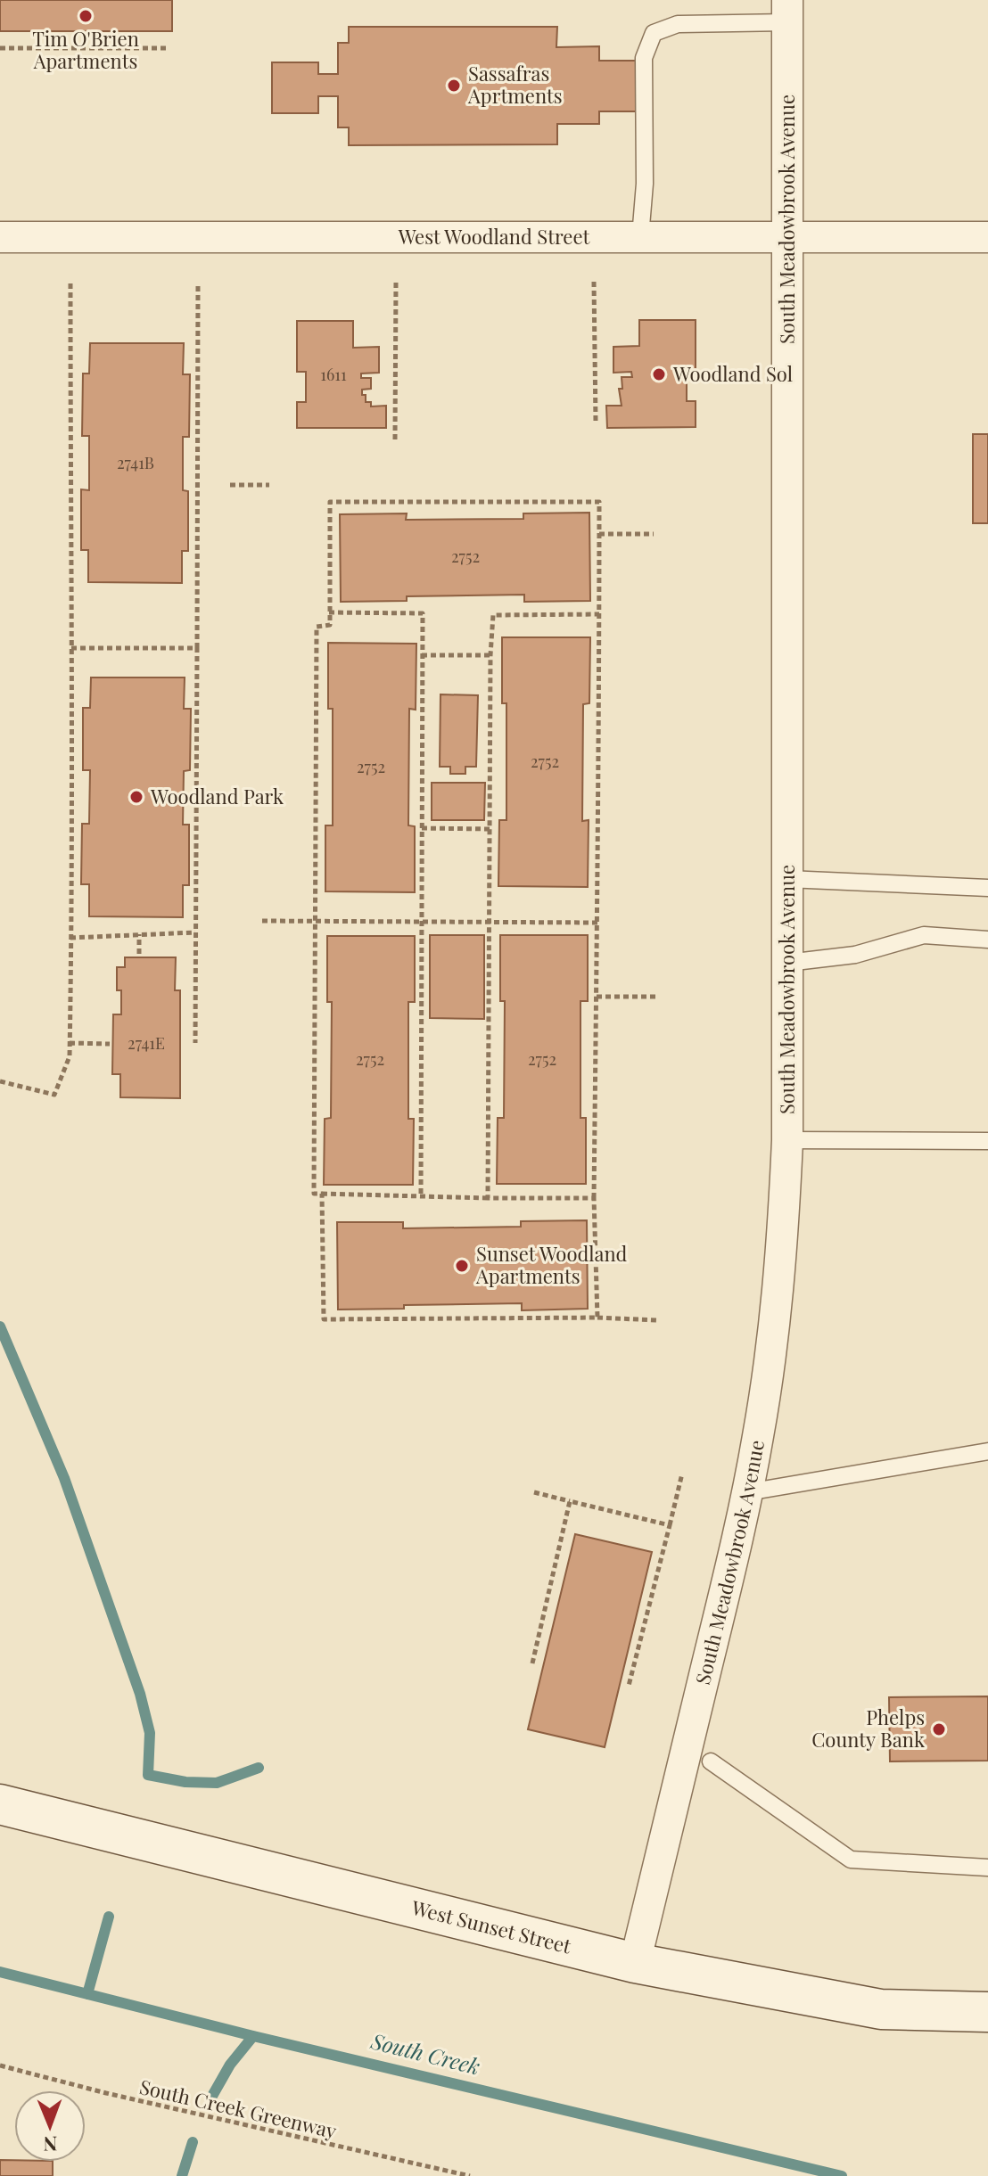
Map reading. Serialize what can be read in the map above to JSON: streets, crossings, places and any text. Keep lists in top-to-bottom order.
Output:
{
  "streets": {
    "main road": ["West Sunset Street"],
    "street": ["South Meadowbrook Avenue", "West Woodland Street"],
    "path": ["South Creek Greenway"]
  },
  "crossings": [
    ["South Meadowbrook Avenue", "West Woodland Street"],
    ["South Meadowbrook Avenue", "West Sunset Street"]
  ],
  "water": ["South Creek"],
  "places": [
    "Tim O'Brien Apartments",
    "Sassafras Aprtments",
    "Woodland Sol",
    "Woodland Park",
    "Sunset Woodland Apartments",
    "Phelps County Bank"
  ],
  "house_numbers": [
    "1611",
    "2741B",
    "2752",
    "2752",
    "2752",
    "2741E",
    "2752",
    "2752"
  ],
  "north": "bottom"
}
